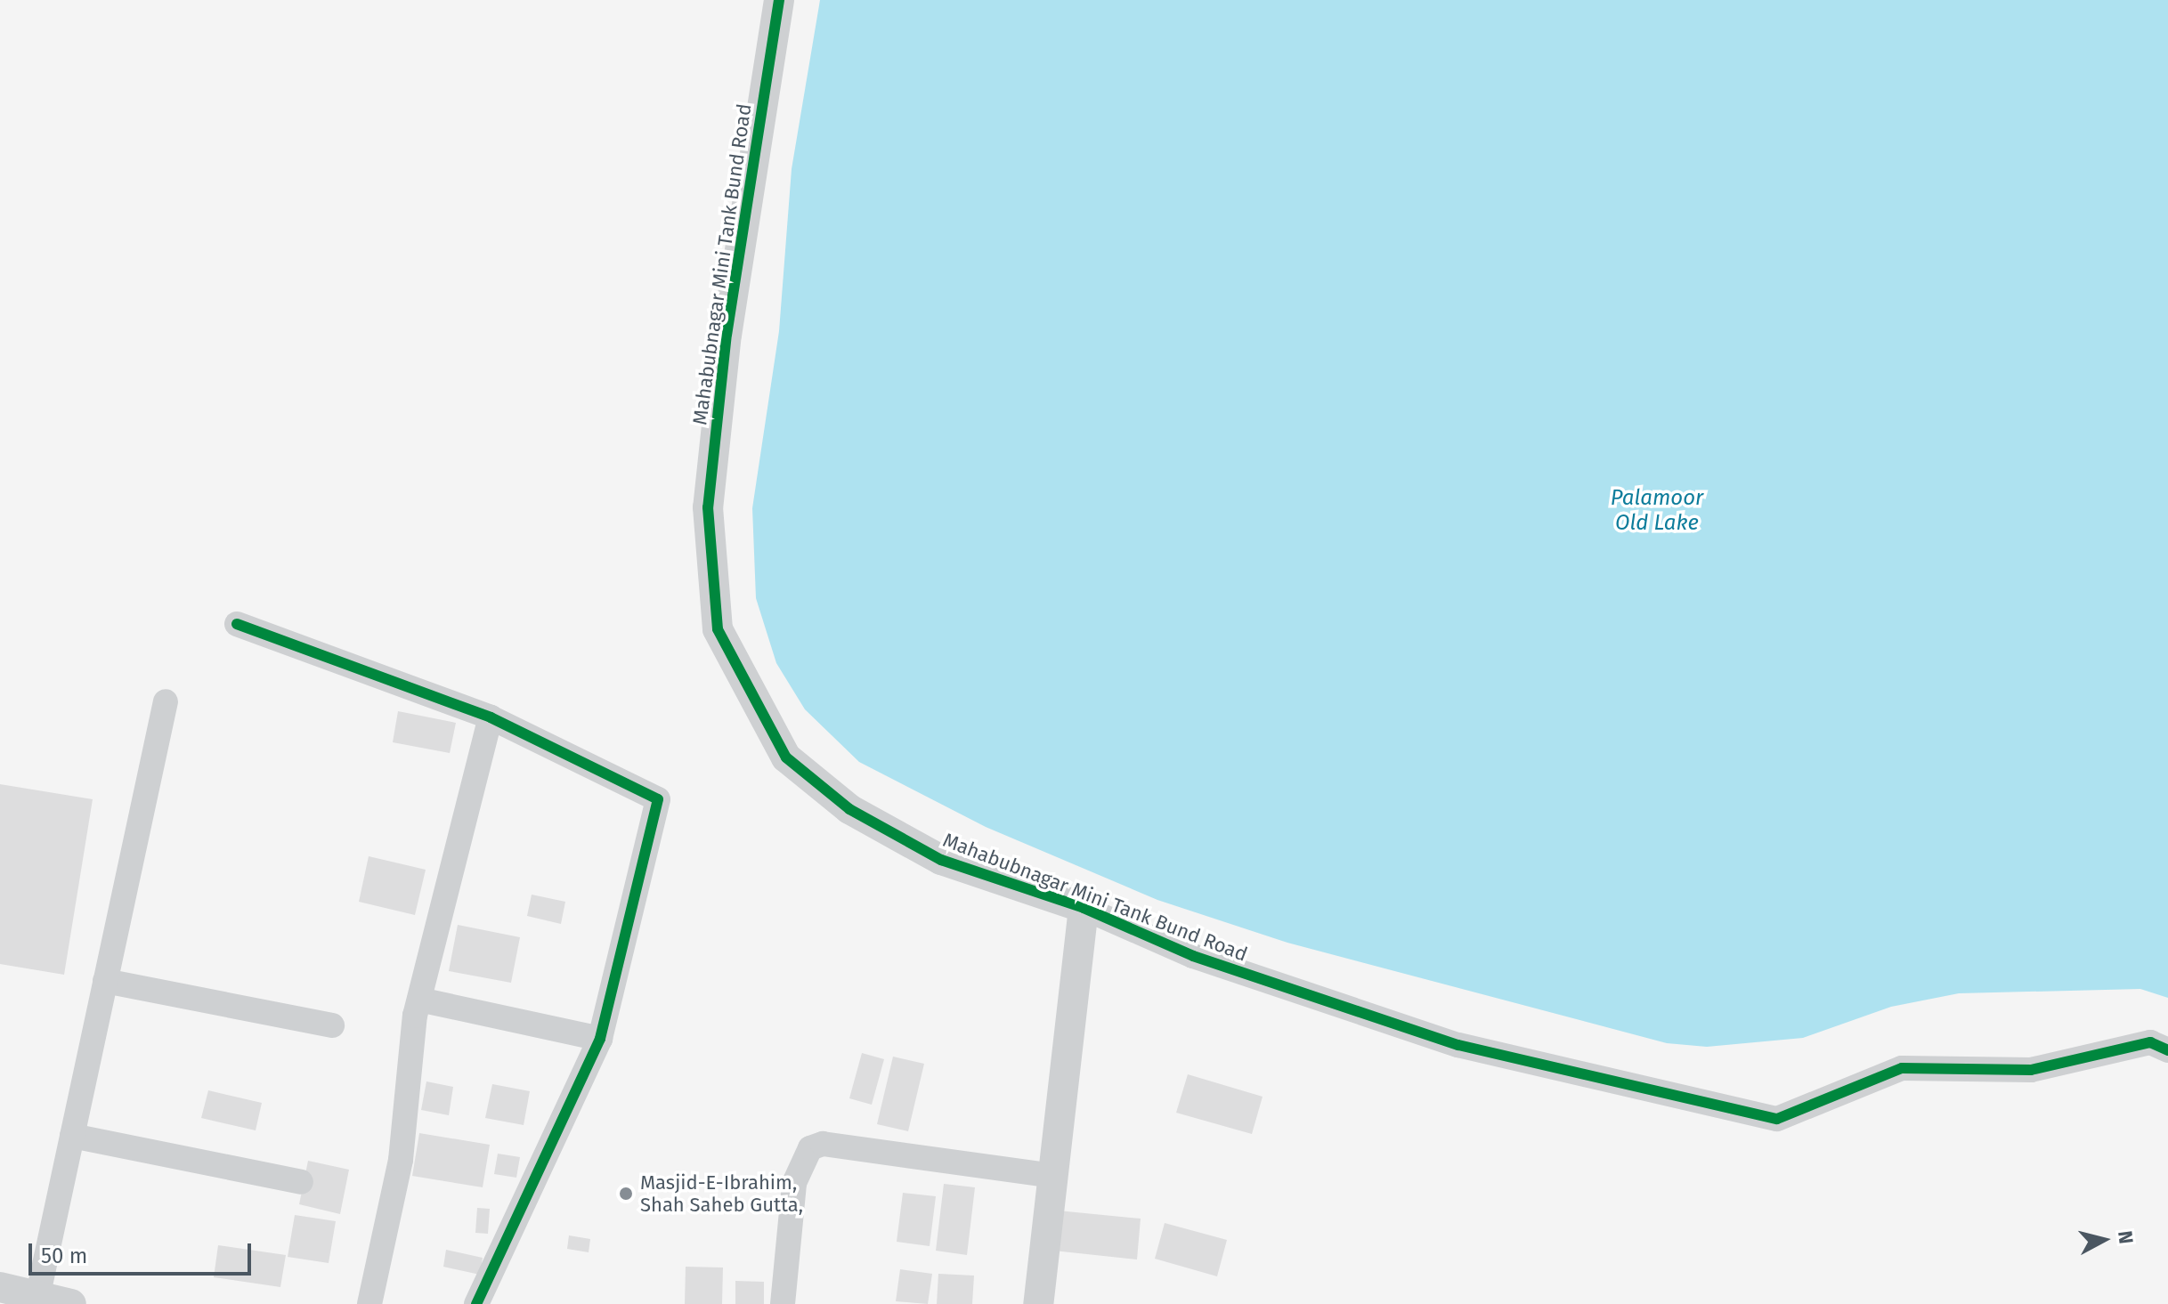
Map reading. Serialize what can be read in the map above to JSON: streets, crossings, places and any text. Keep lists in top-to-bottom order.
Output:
{
  "streets": {
    "street": ["Mahabubnagar Mini Tank Bund Road"]
  },
  "water": ["Palamoor Old Lake"],
  "places": ["Masjid-E-Ibrahim, Shah Saheb Gutta,"],
  "scale_bar": "50 m",
  "north": "right"
}
